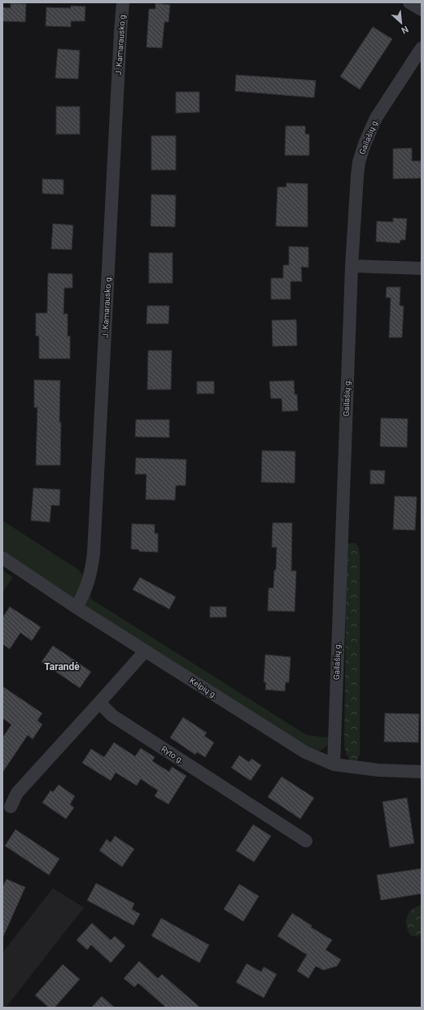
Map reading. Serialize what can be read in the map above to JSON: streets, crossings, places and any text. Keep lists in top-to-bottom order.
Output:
{
  "streets": {
    "street": [
      "J. Kamarausko g.",
      "Gailašių g.",
      "Kelpių g.",
      "Ryto g."
    ]
  },
  "crossings": [
    ["J. Kamarausko g.", "Kelpių g."],
    ["Gailašių g.", "Kelpių g."]
  ],
  "districts": ["Tarandė"],
  "north": "bottom right"
}
